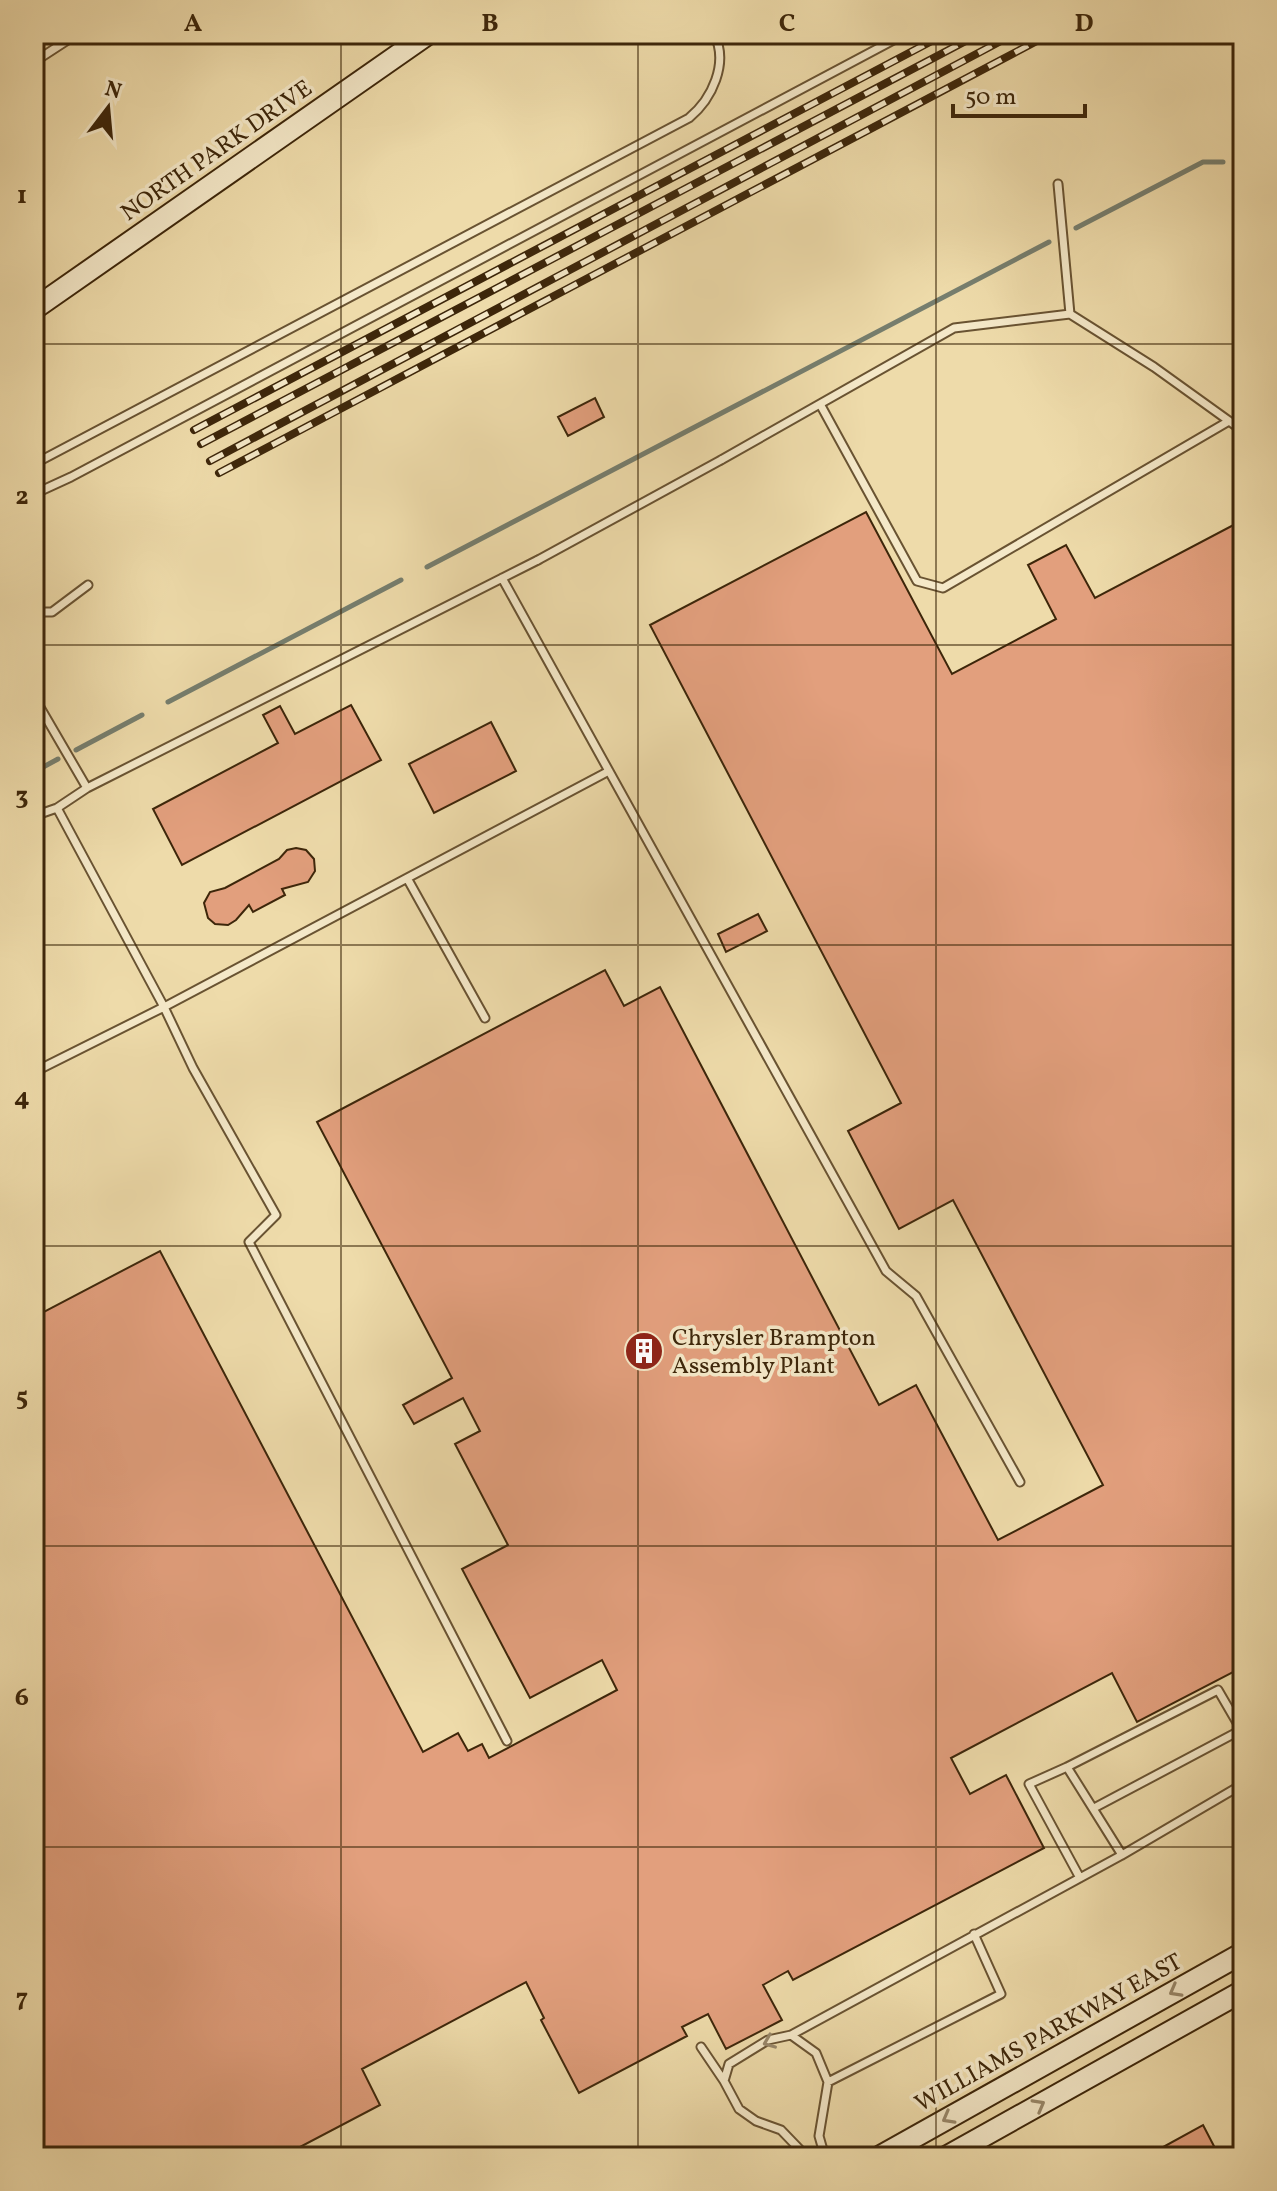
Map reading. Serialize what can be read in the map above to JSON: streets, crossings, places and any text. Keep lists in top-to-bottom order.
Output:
{
  "streets": {
    "main road": ["NORTH PARK DRIVE", "WILLIAMS PARKWAY EAST"]
  },
  "places": {
    "building": ["Chrysler Brampton Assembly Plant"]
  },
  "scale_bar": "50 m",
  "north": "top",
  "grid": {
    "columns": [
      "A",
      "B",
      "C",
      "D"
    ],
    "rows": [
      "1",
      "2",
      "3",
      "4",
      "5",
      "6",
      "7"
    ]
  }
}
